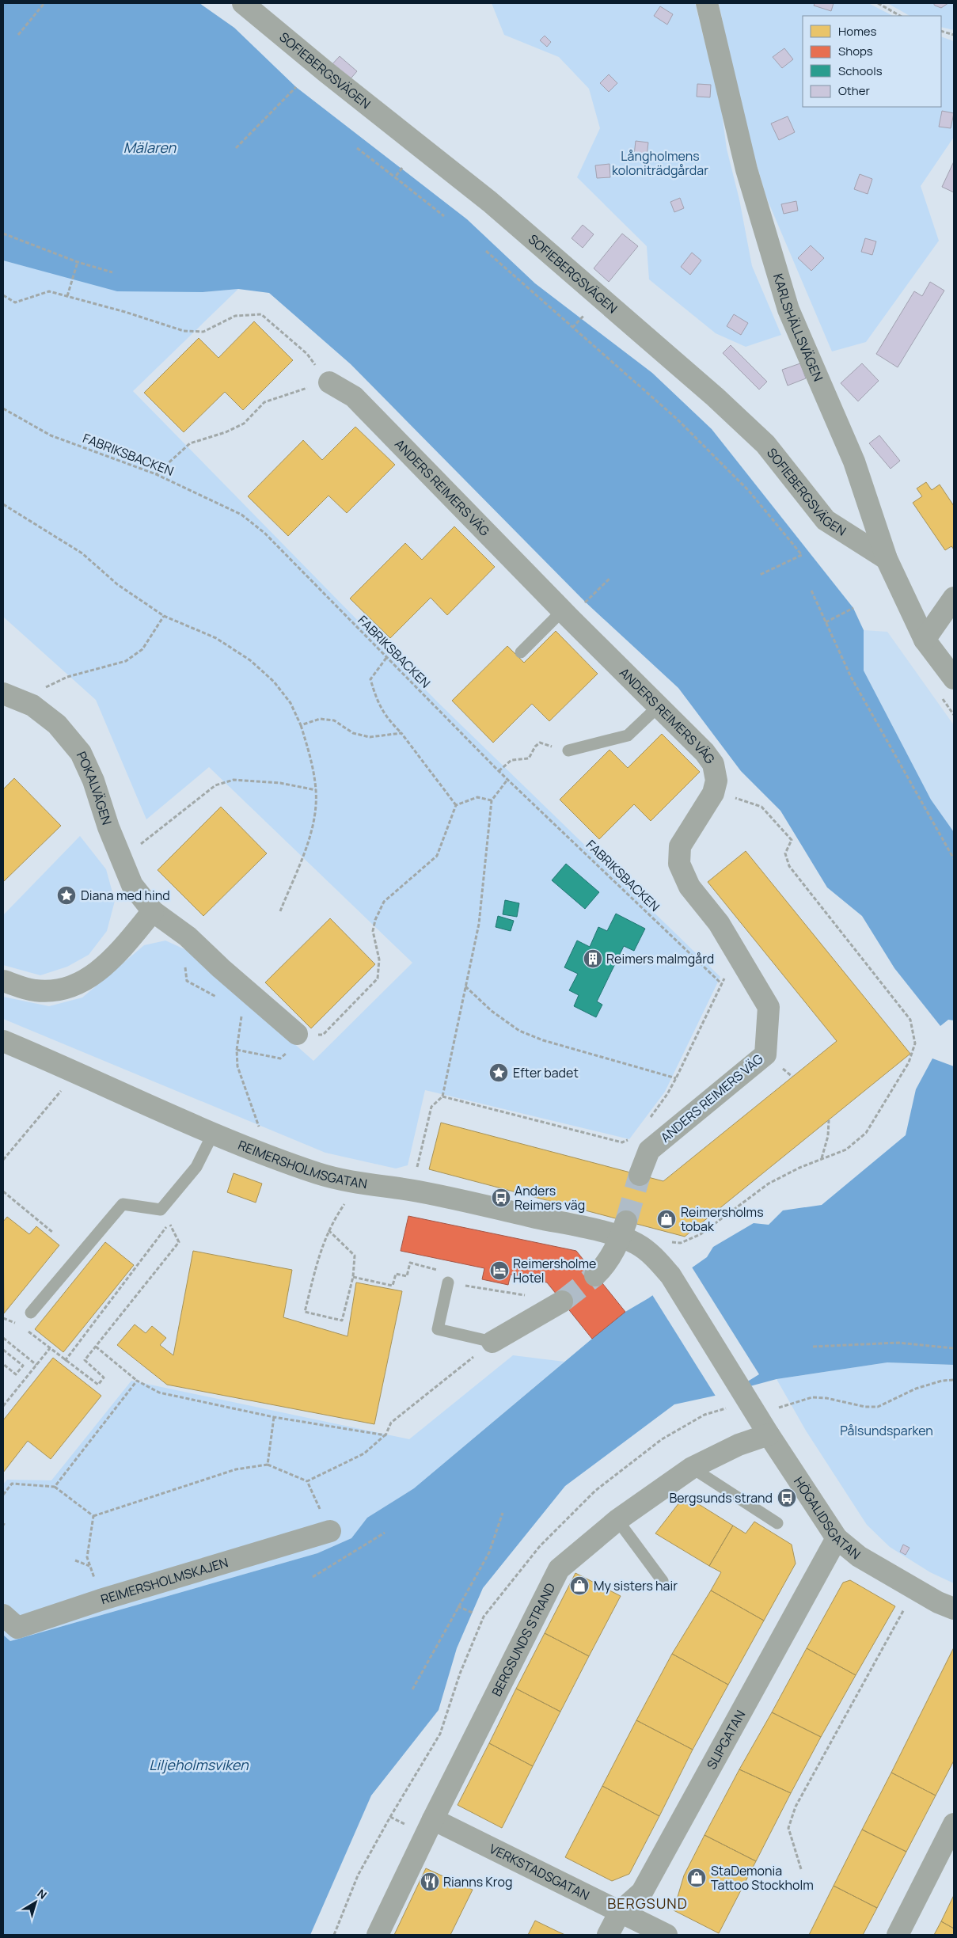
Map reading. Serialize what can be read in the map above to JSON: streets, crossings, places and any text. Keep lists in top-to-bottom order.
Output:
{
  "streets": {
    "street": [
      "SOFIEBERGSVÄGEN",
      "KARLSHÄLLSVÄGEN",
      "ANDERS REIMERS VÄG",
      "POKALVÄGEN",
      "REIMERSHOLMSGATAN",
      "HÖGALIDSGATAN",
      "REIMERSHOLMSKAJEN",
      "BERGSUNDS STRAND",
      "SLIPGATAN",
      "VERKSTADSGATAN"
    ],
    "path": ["FABRIKSBACKEN"]
  },
  "crossings": [
    ["SOFIEBERGSVÄGEN", "KARLSHÄLLSVÄGEN"],
    ["REIMERSHOLMSGATAN", "HÖGALIDSGATAN"],
    ["HÖGALIDSGATAN", "BERGSUNDS STRAND"],
    ["HÖGALIDSGATAN", "SLIPGATAN"],
    ["BERGSUNDS STRAND", "VERKSTADSGATAN"],
    ["SLIPGATAN", "VERKSTADSGATAN"]
  ],
  "districts": ["BERGSUND"],
  "water": ["Mälaren", "Liljeholmsviken"],
  "parks": ["Långholmens koloniträdgårdar", "Pålsundsparken"],
  "places": {
    "place": ["Diana med hind", "Efter badet"],
    "building": ["Reimers malmgård"],
    "bus stop": ["Anders Reimers väg", "Bergsunds strand"],
    "shop": ["Reimersholms tobak", "My sisters hair", "StaDemonia Tattoo Stockholm"],
    "hotel": ["Reimersholme Hotel"],
    "restaurant": ["Rianns Krog"]
  },
  "legend": [
    "Homes",
    "Shops",
    "Schools",
    "Other"
  ],
  "north": "top right"
}
